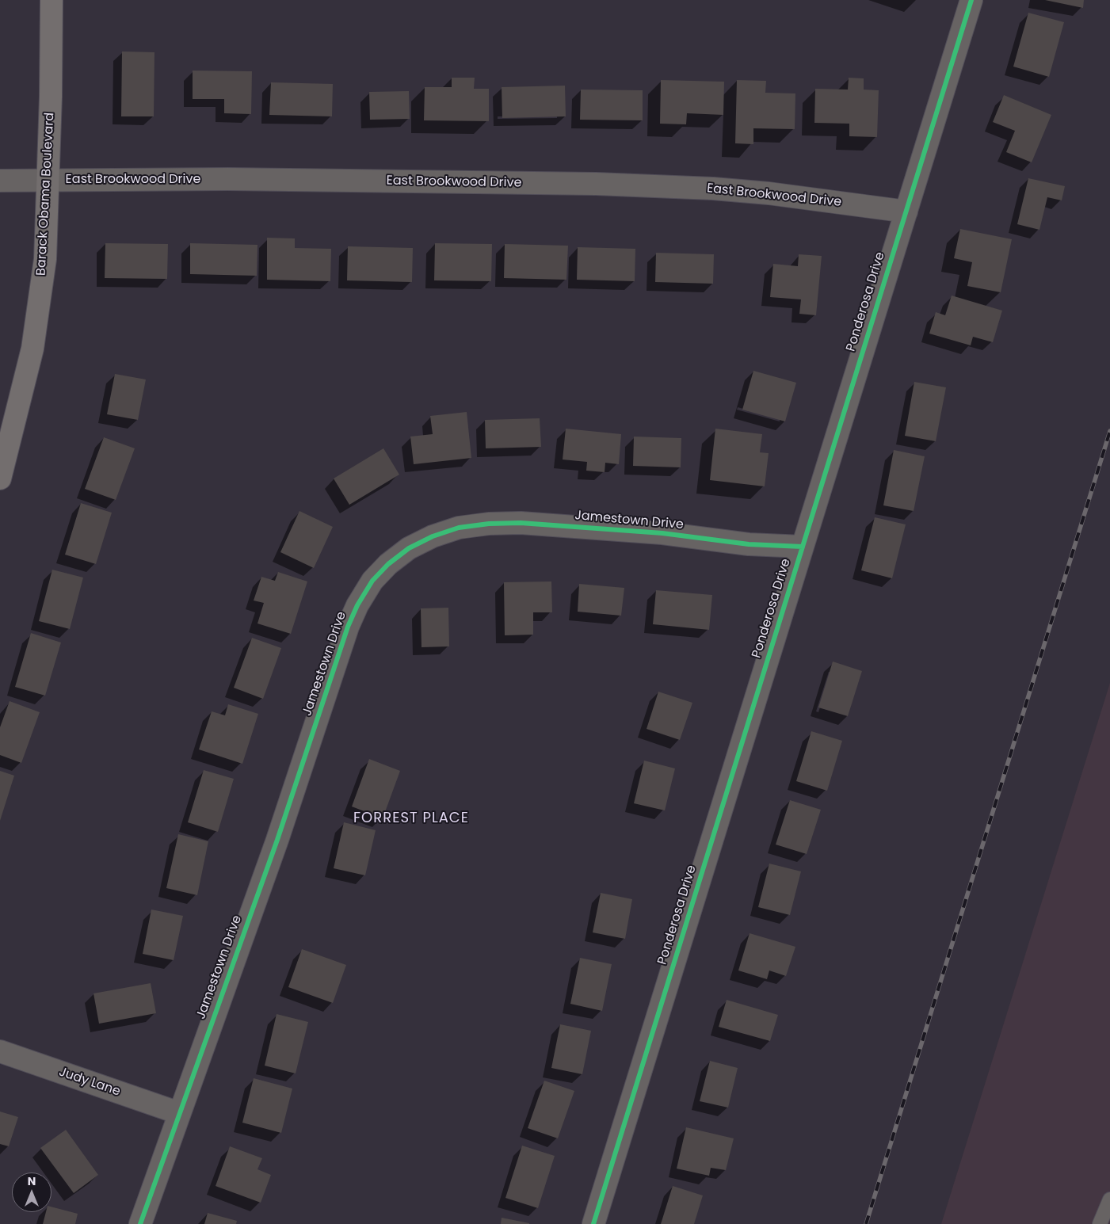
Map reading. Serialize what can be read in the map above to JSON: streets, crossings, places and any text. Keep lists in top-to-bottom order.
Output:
{
  "streets": {
    "main road": ["Barack Obama Boulevard"],
    "street": [
      "East Brookwood Drive",
      "Ponderosa Drive",
      "Jamestown Drive",
      "Judy Lane"
    ]
  },
  "crossings": [
    ["East Brookwood Drive", "Barack Obama Boulevard"],
    ["East Brookwood Drive", "Ponderosa Drive"],
    ["Ponderosa Drive", "Jamestown Drive"],
    ["Jamestown Drive", "Judy Lane"]
  ],
  "districts": ["FORREST PLACE"],
  "north": "top"
}
